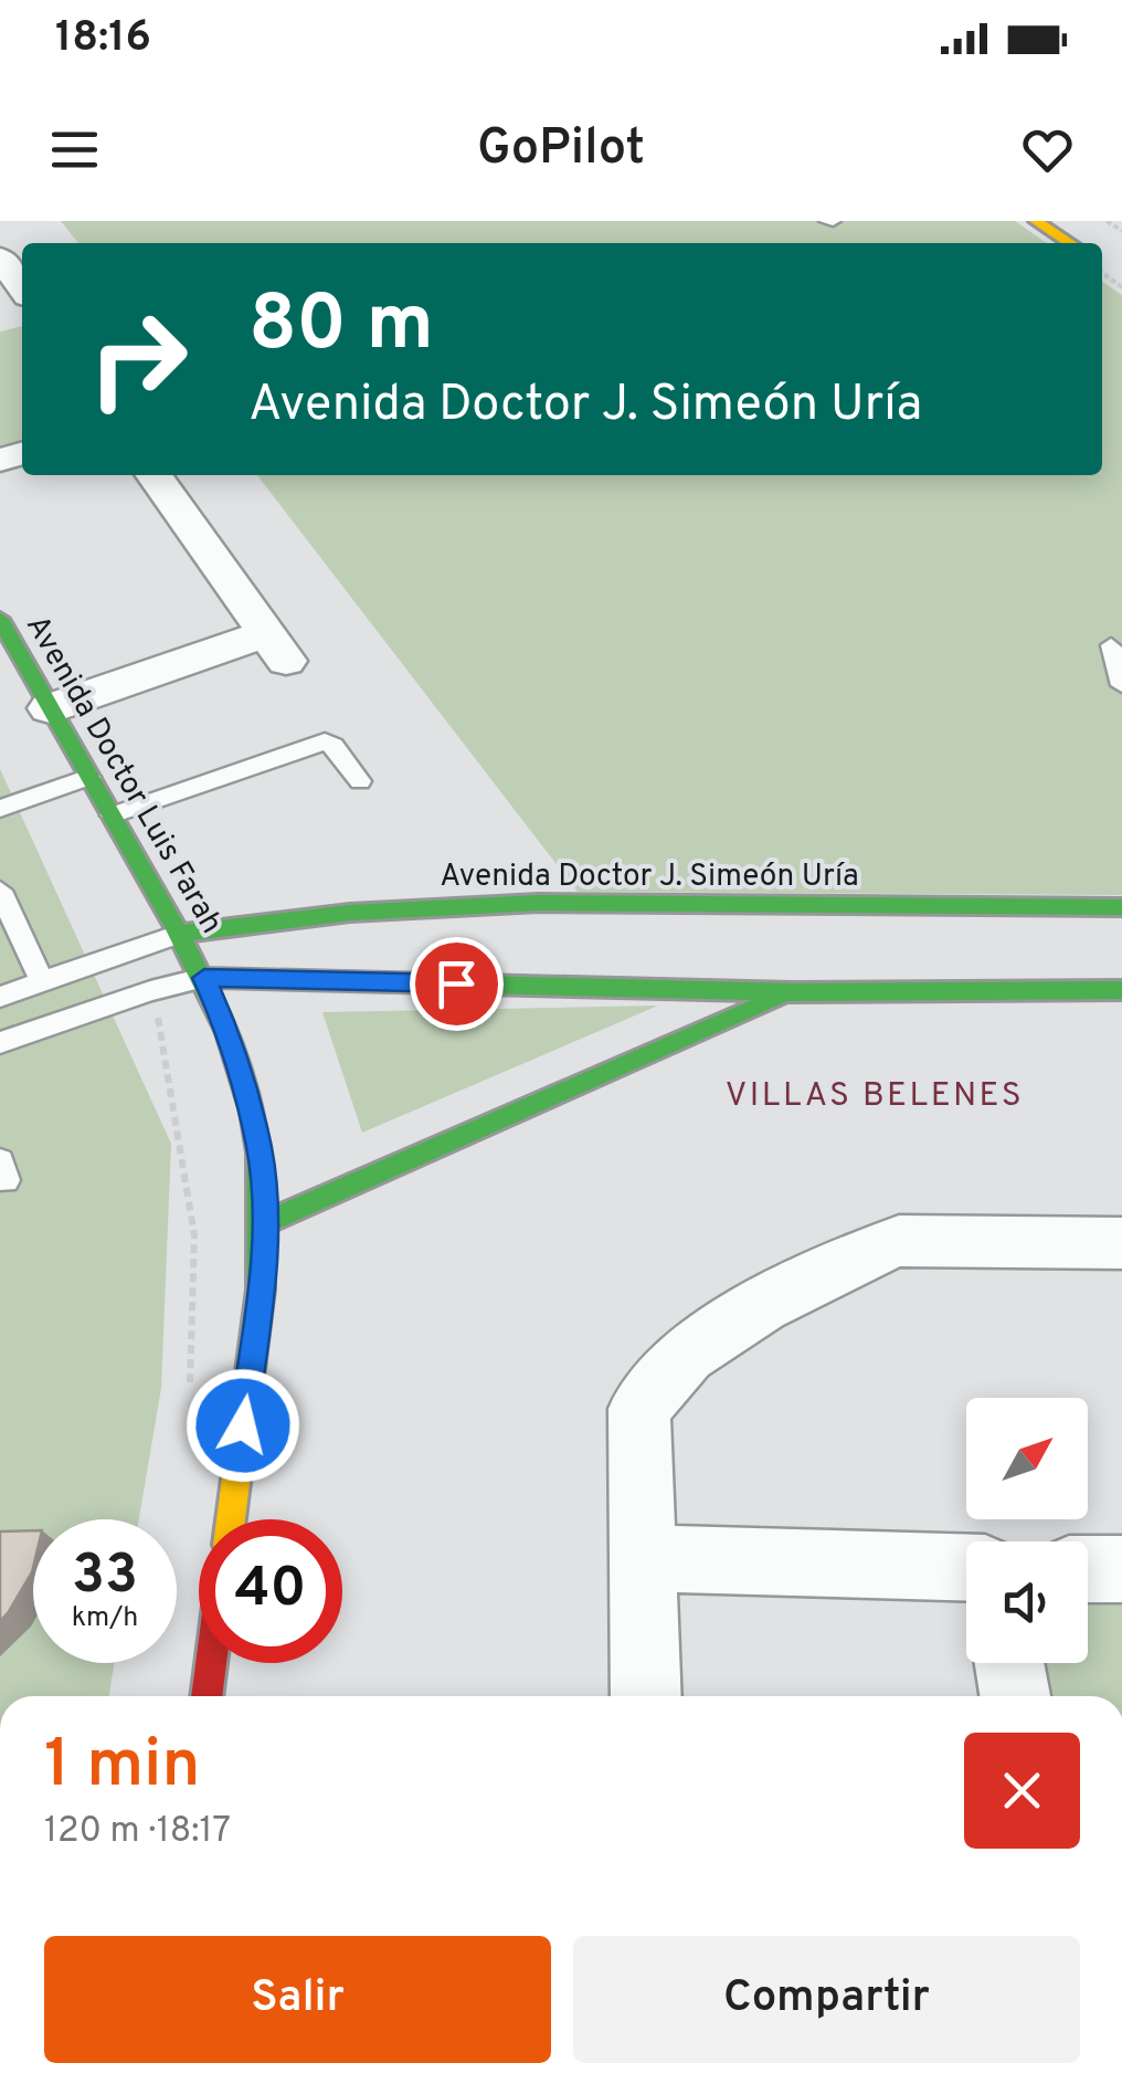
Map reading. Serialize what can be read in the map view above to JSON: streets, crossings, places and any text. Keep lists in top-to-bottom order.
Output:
{
  "streets": {
    "street": ["Avenida Doctor Luis Farah", "Avenida Doctor J. Simeón Uría"]
  },
  "crossings": [
    ["Avenida Doctor Luis Farah", "Avenida Doctor J. Simeón Uría"]
  ],
  "districts": ["VILLAS BELENES"],
  "north": "top right",
  "page": {
    "status": "18:16",
    "header": "GoPilot",
    "turn": ["80 m", "Avenida Doctor J. Simeón Uría"],
    "speed": "33 km/h",
    "limit": "40",
    "heading": ["1 min", "120 m · 18:17"],
    "buttons": ["Salir", "Compartir"]
  }
}
